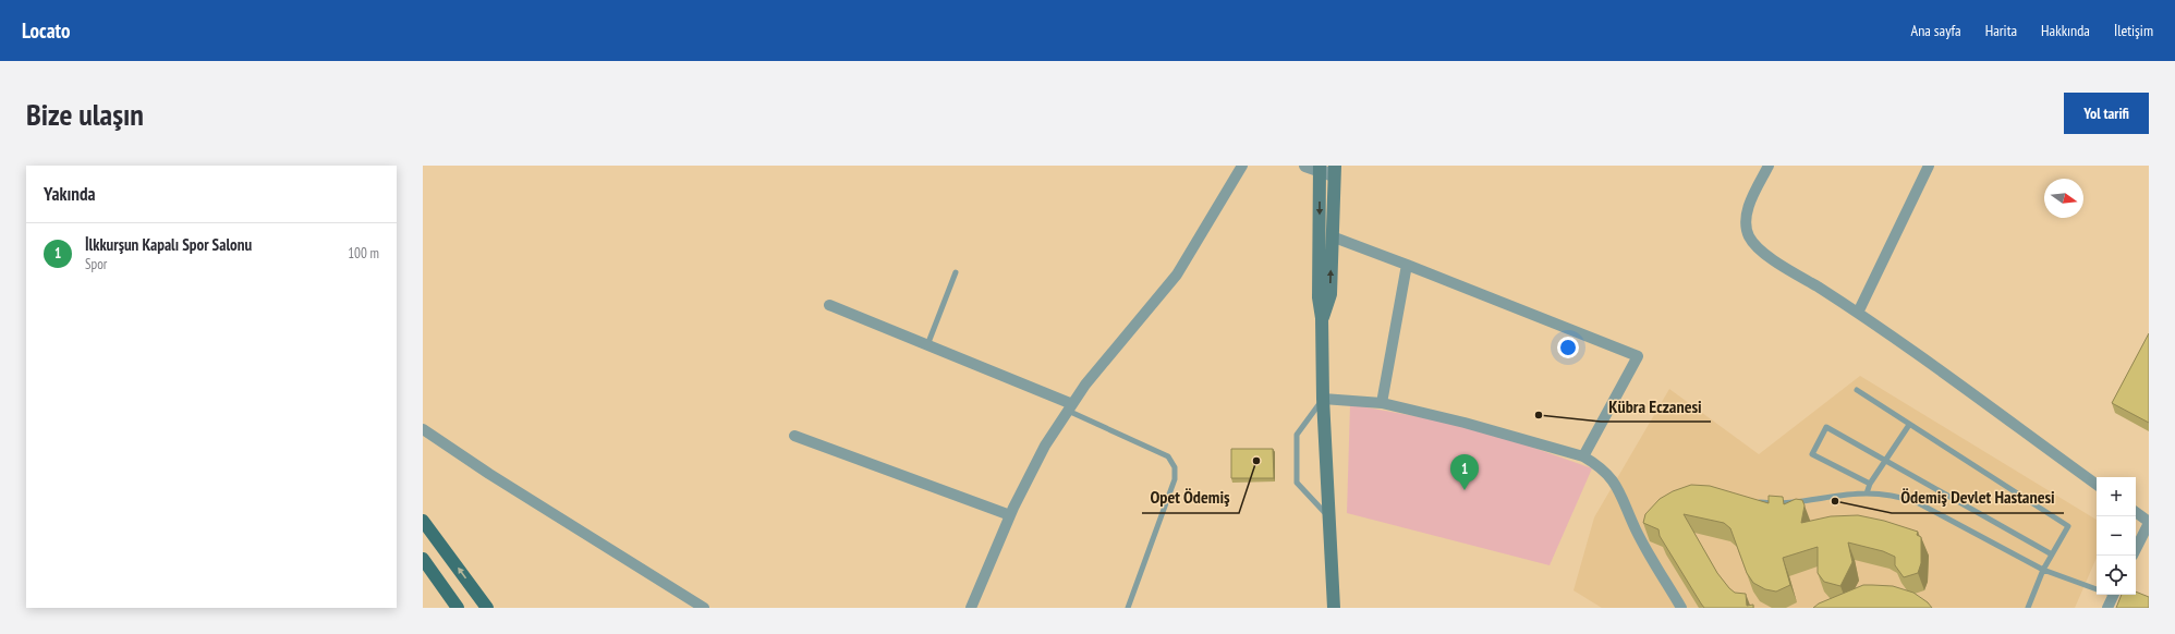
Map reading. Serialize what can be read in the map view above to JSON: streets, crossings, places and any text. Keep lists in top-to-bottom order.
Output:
{
  "places": ["Kübra Eczanesi", "Opet Ödemiş", "Ödemiş Devlet Hastanesi"],
  "north": "right",
  "page": {
    "header": "Locato",
    "nav": [
      "Ana sayfa",
      "Harita",
      "Hakkında",
      "İletişim"
    ],
    "buttons": "Yol tarifi",
    "title": "Bize ulaşın",
    "heading": "Yakında",
    "list": [
      {
        "mark": "1",
        "name": "İlkkurşun Kapalı Spor Salonu",
        "note": "Spor",
        "value": "100 m"
      }
    ],
    "pins": "1",
    "map_buttons": ["+", "−"]
  }
}
